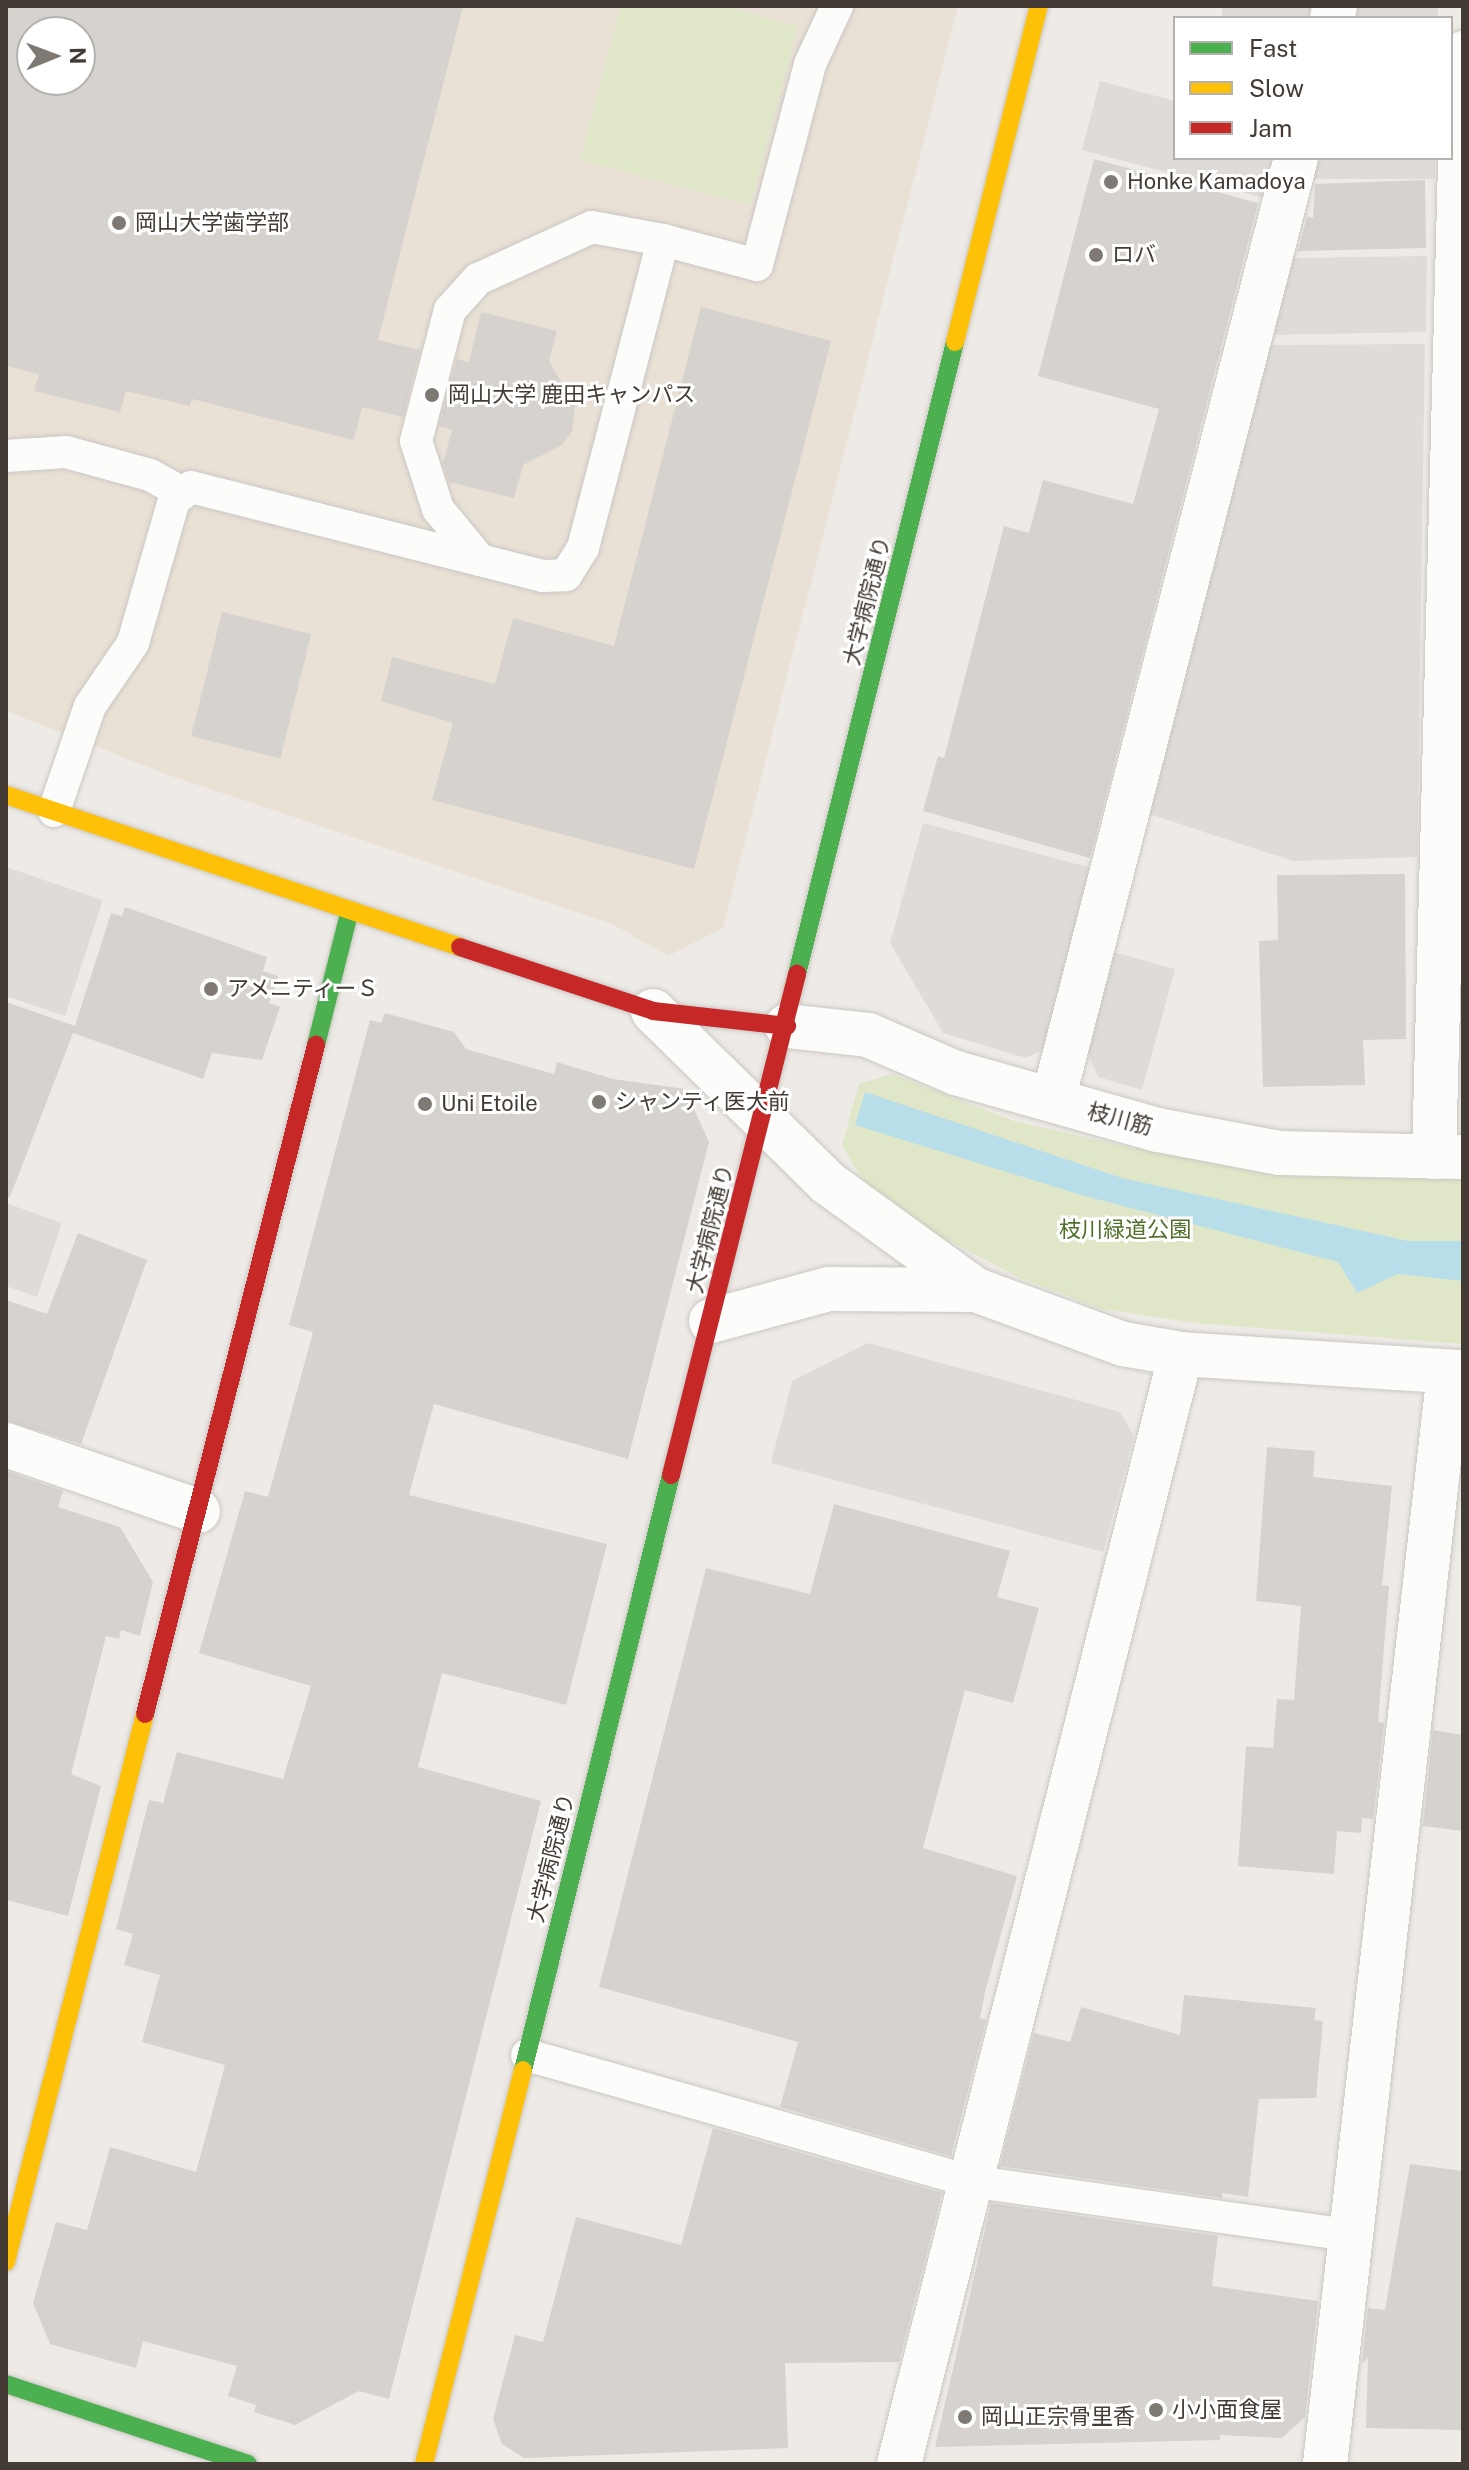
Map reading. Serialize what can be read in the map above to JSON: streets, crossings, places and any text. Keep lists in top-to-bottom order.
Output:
{
  "streets": {
    "street": ["大学病院通り", "枝川筋"]
  },
  "crossings": [
    ["大学病院通り", "枝川筋"]
  ],
  "parks": ["枝川緑道公園"],
  "places": [
    "Honke Kamadoya",
    "岡山大学歯学部",
    "ロバ",
    "岡山大学 鹿田キャンパス",
    "アメニティーＳ",
    "シャンティ医大前",
    "Uni Etoile",
    "小小面食屋",
    "岡山正宗骨里香"
  ],
  "legend": ["Fast", "Slow", "Jam"],
  "north": "right"
}
